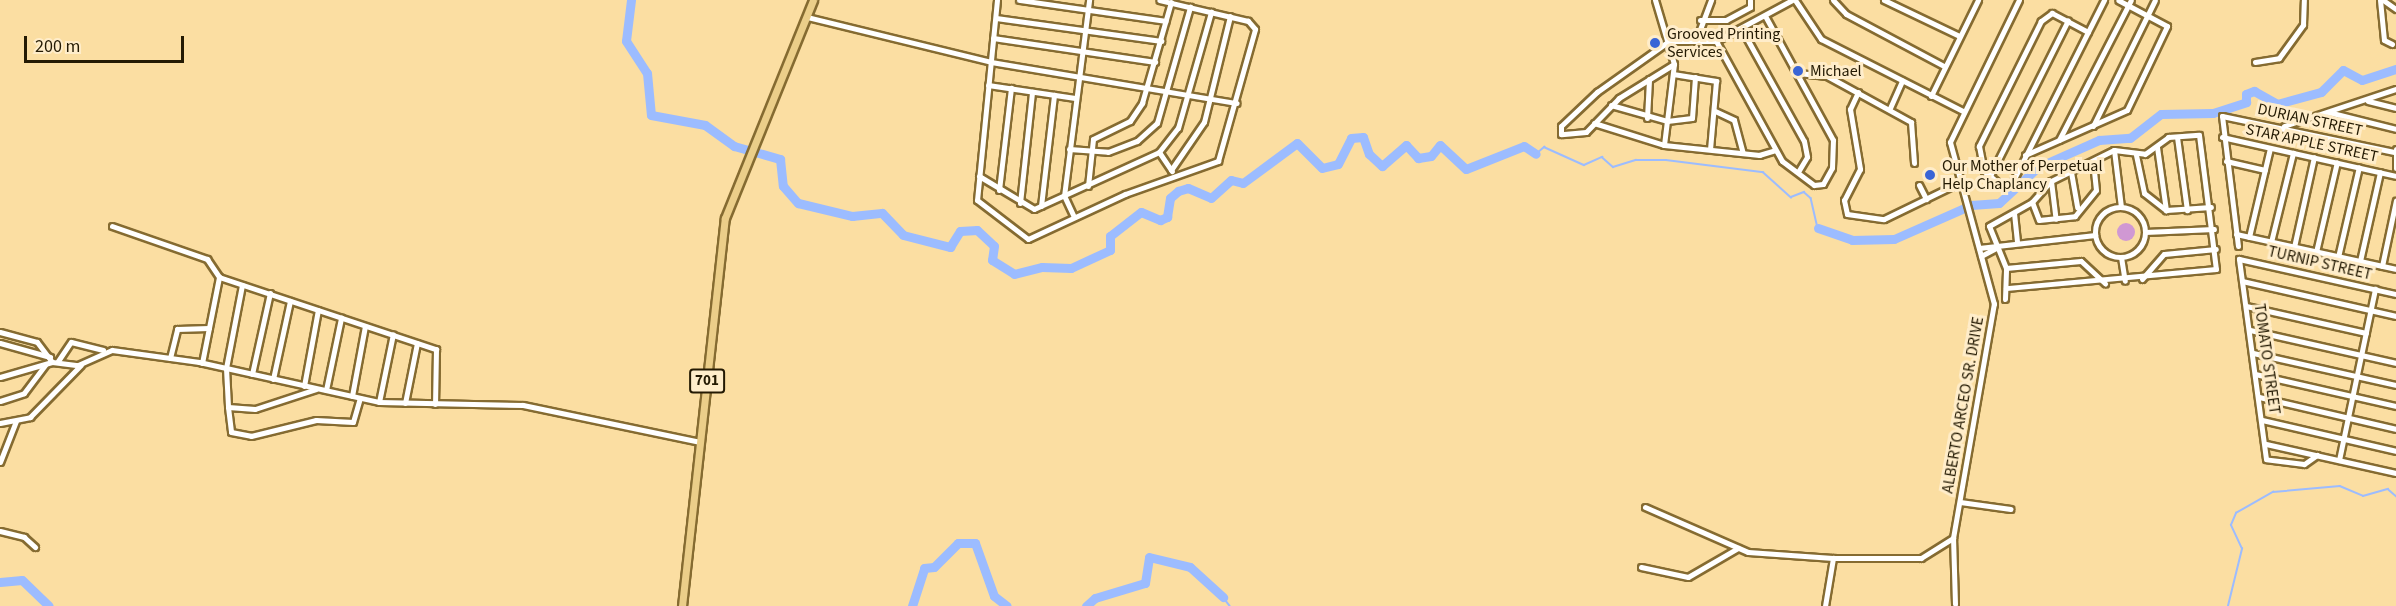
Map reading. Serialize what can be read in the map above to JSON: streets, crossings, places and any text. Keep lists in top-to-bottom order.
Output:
{
  "streets": {
    "main road": ["701"],
    "street": [
      "DURIAN STREET",
      "STAR APPLE STREET",
      "TURNIP STREET",
      "TOMATO STREET",
      "ALBERTO ARCEO SR. DRIVE"
    ]
  },
  "crossings": [
    ["DURIAN STREET", "STAR APPLE STREET"],
    ["TURNIP STREET", "TOMATO STREET"]
  ],
  "places": ["Grooved Printing Services", "Michael", "Our Mother of Perpetual Help Chaplancy"],
  "scale_bar": "200 m"
}
